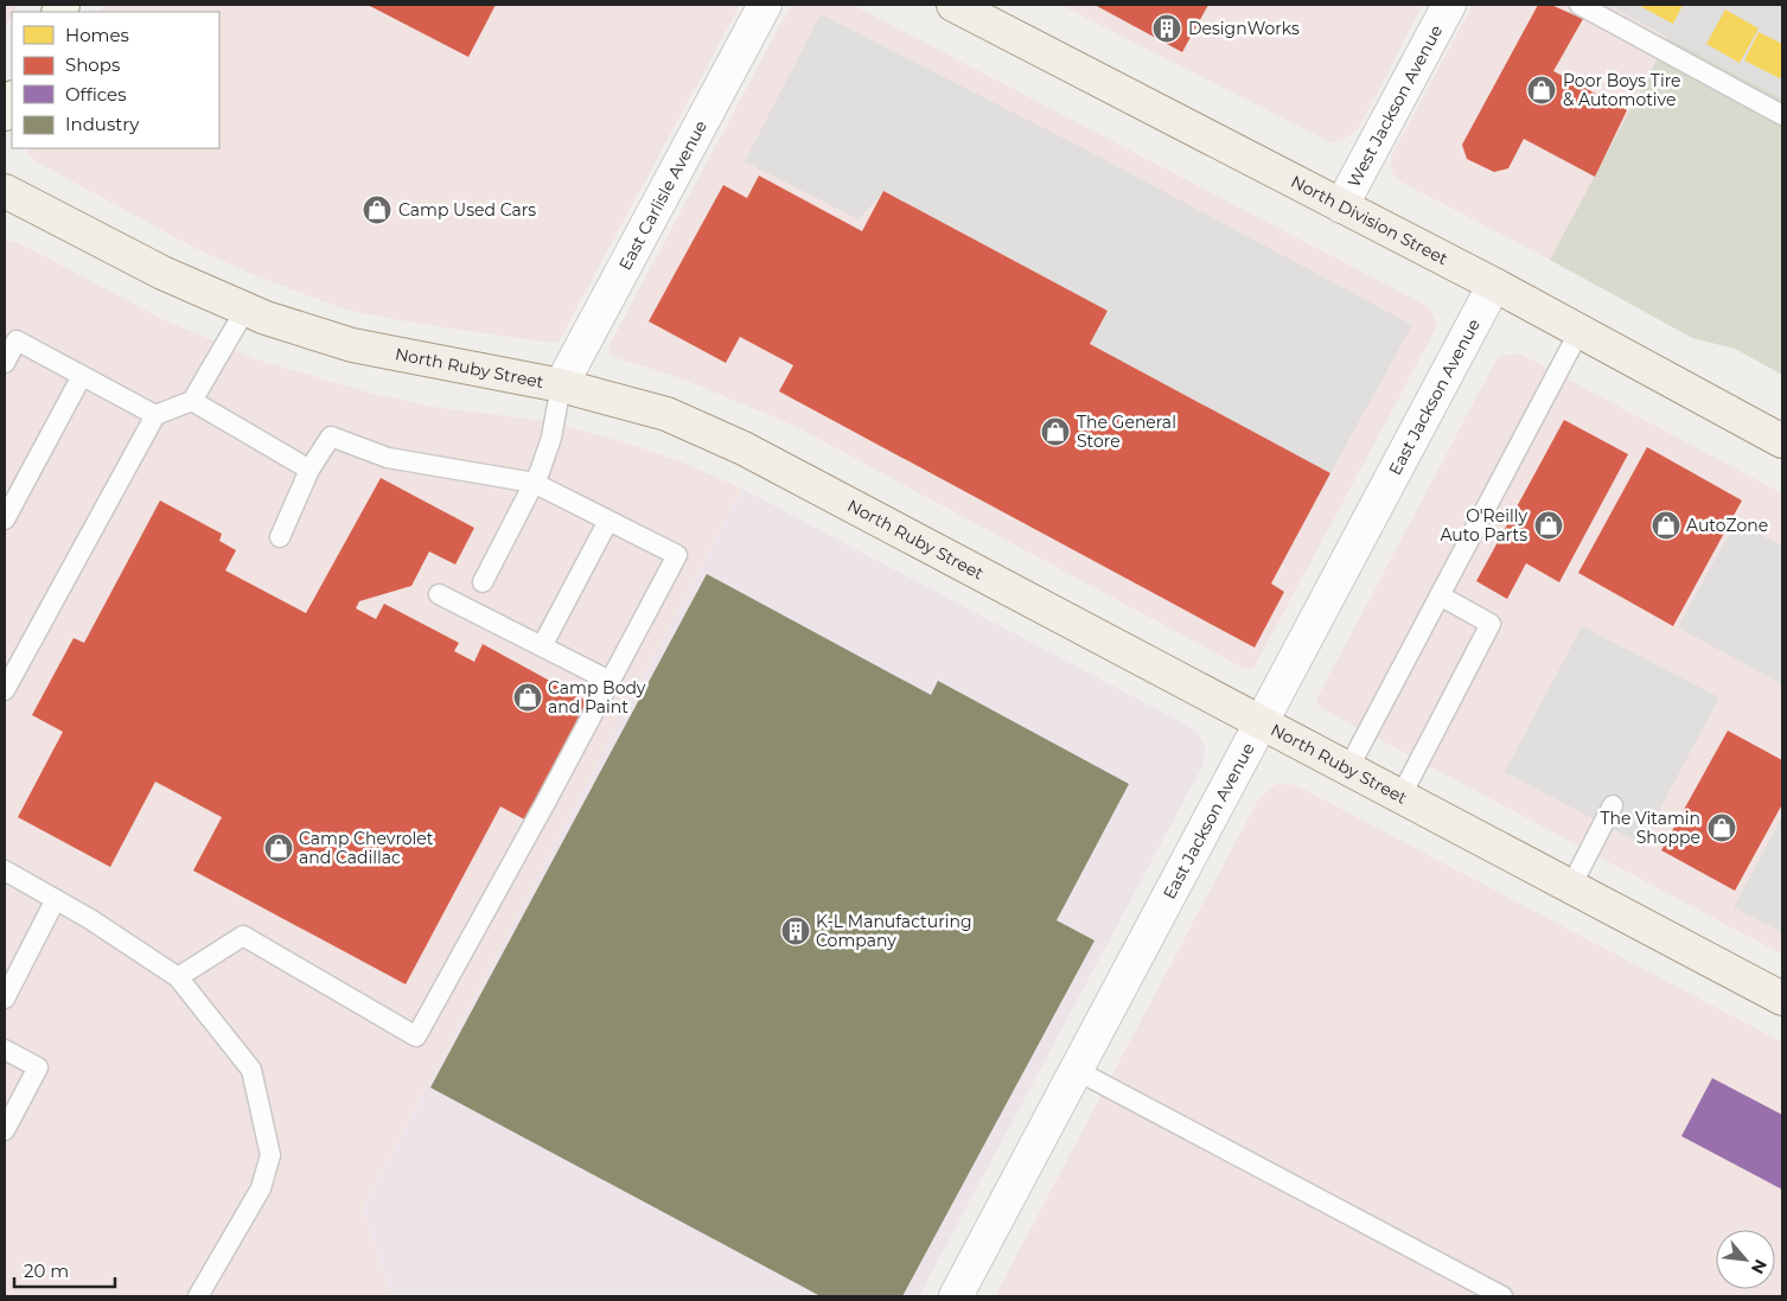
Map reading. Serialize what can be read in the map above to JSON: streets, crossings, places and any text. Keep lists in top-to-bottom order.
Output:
{
  "streets": {
    "main road": ["North Division Street", "North Ruby Street"],
    "street": ["West Jackson Avenue", "East Carlisle Avenue", "East Jackson Avenue"]
  },
  "crossings": [
    ["West Jackson Avenue", "North Division Street"],
    ["East Carlisle Avenue", "North Ruby Street"],
    ["North Division Street", "East Jackson Avenue"],
    ["North Ruby Street", "East Jackson Avenue"]
  ],
  "places": {
    "building": ["DesignWorks", "K-L Manufacturing Company"],
    "shop": [
      "Poor Boys Tire & Automotive",
      "Camp Used Cars",
      "The General Store",
      "O'Reilly Auto Parts",
      "AutoZone",
      "Camp Body and Paint",
      "The Vitamin Shoppe",
      "Camp Chevrolet and Cadillac"
    ]
  },
  "legend": [
    "Homes",
    "Shops",
    "Offices",
    "Industry"
  ],
  "scale_bar": "20 m",
  "north": "bottom right"
}
